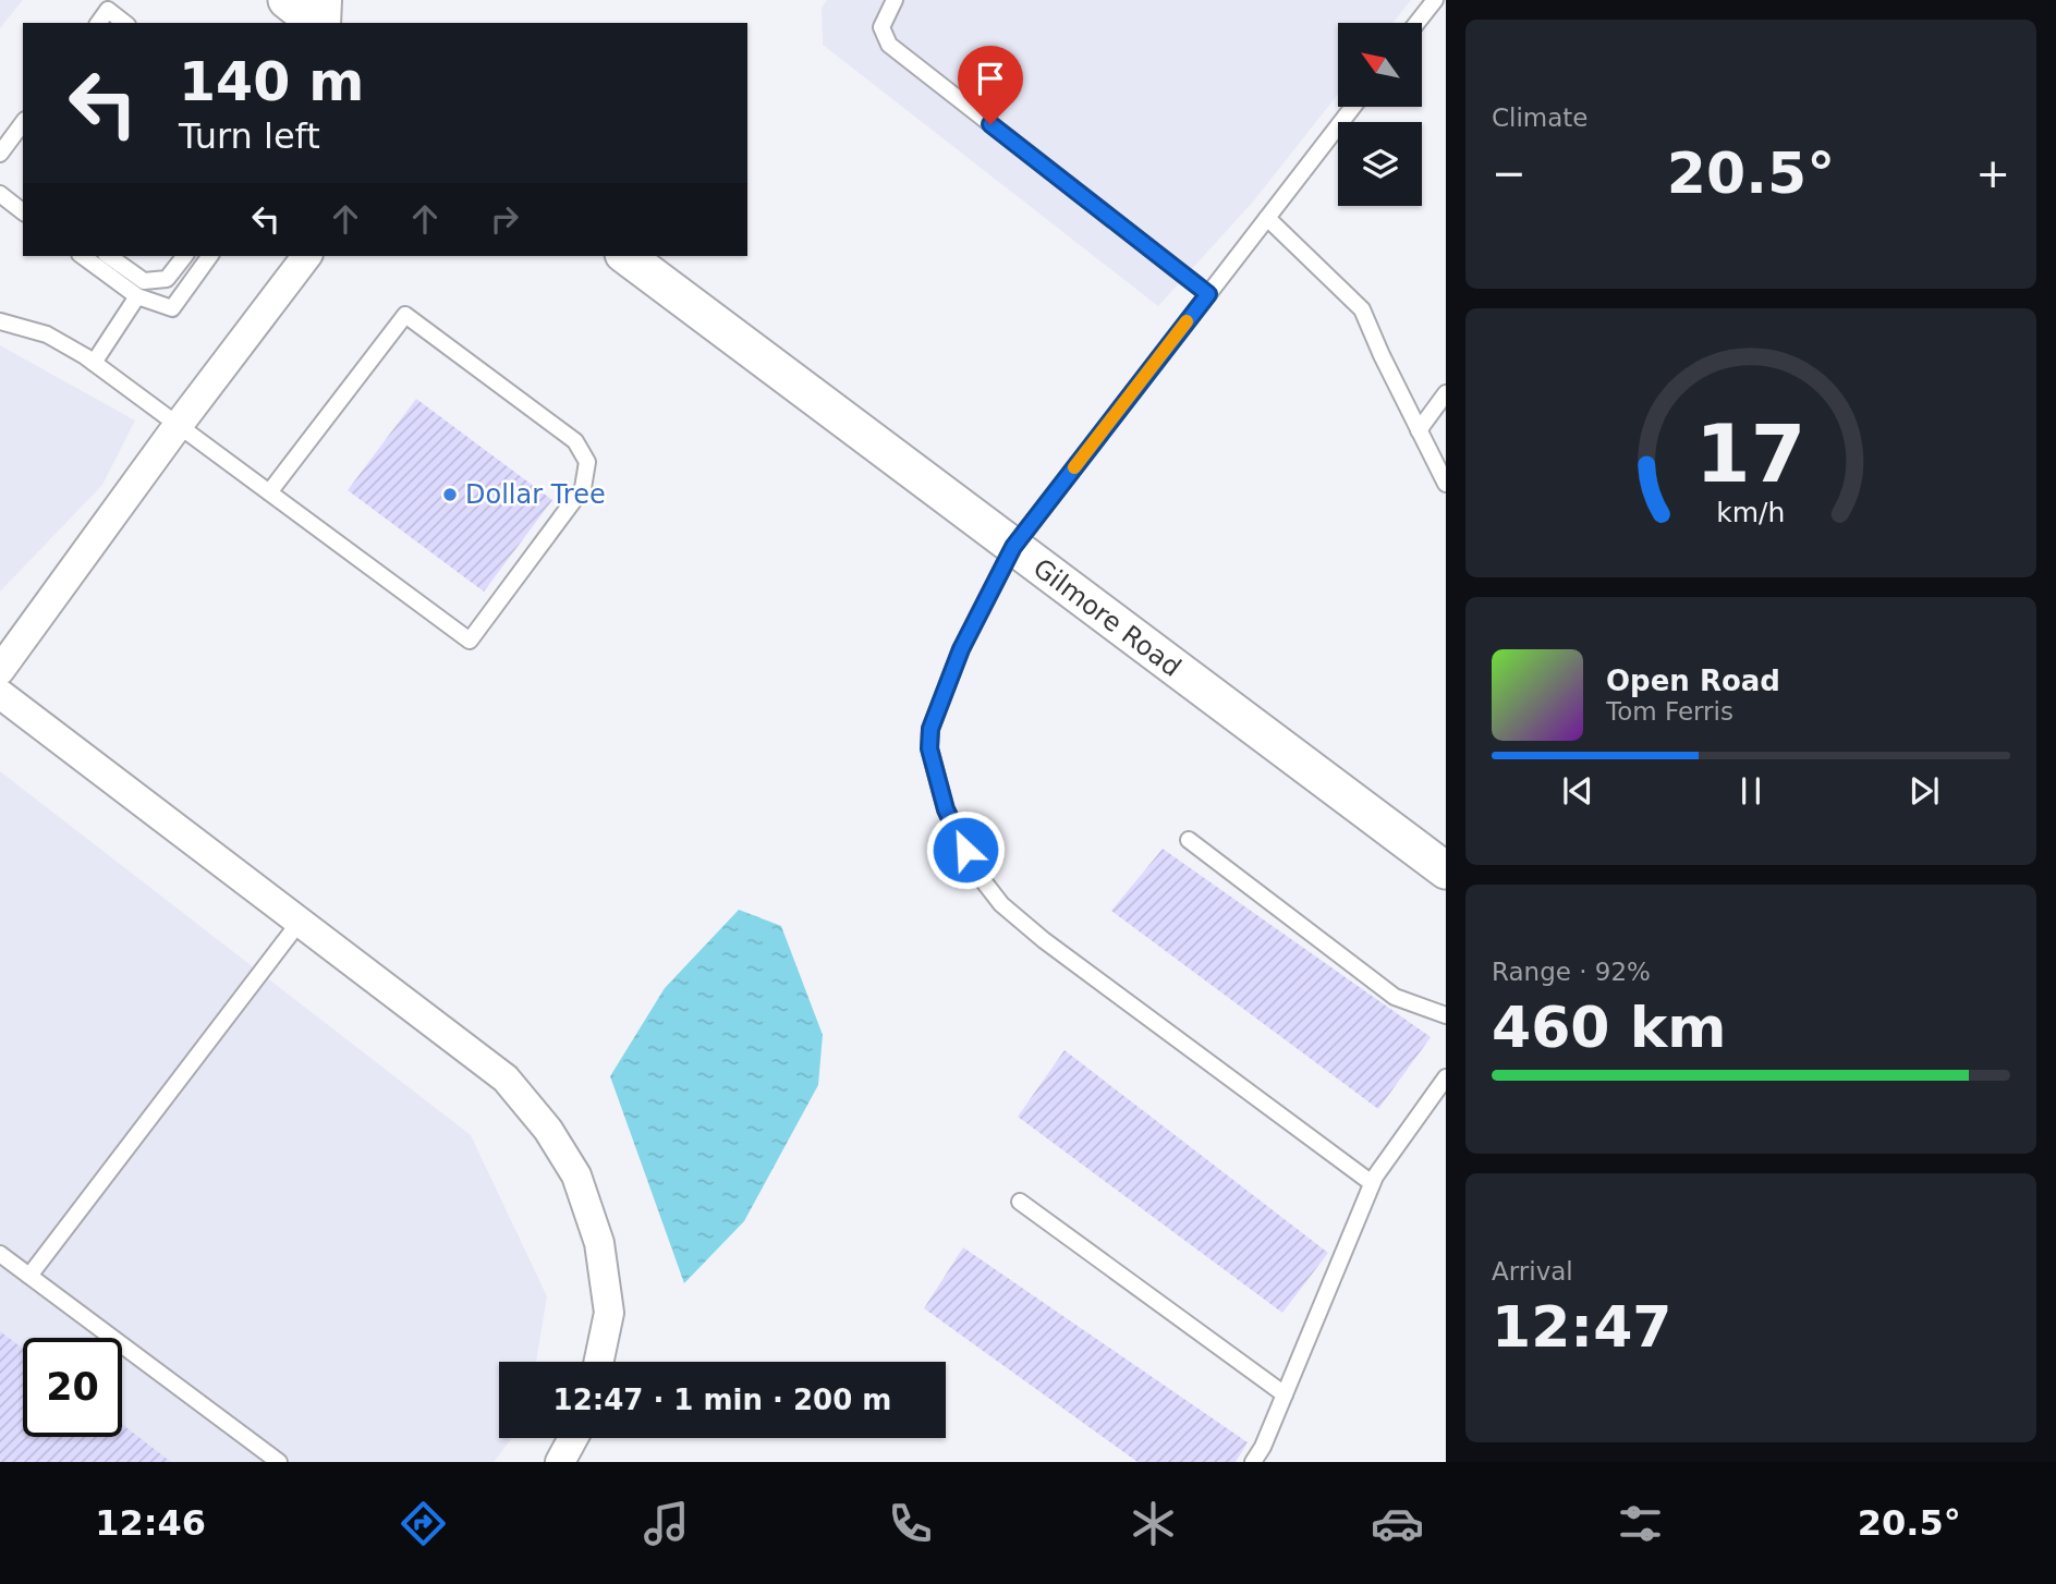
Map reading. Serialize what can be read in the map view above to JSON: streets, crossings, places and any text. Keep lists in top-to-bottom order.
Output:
{
  "streets": {
    "street": ["Gilmore Road"]
  },
  "places": ["Dollar Tree"],
  "north": "top left",
  "page": {
    "tile": [
      "Climate",
      ["Range · 92%", "460 km"],
      ["Arrival", "12:47"]
    ],
    "turn": ["140 m", "Turn left"],
    "heat": ["−", "20.5°", "+"],
    "song": ["Open Road", "Tom Ferris"],
    "limit": "20",
    "trip": "12:47 · 1 min · 200 m",
    "tabs": ["12:46", "20.5°"],
    "gauge": ["17", "km/h"]
  }
}
